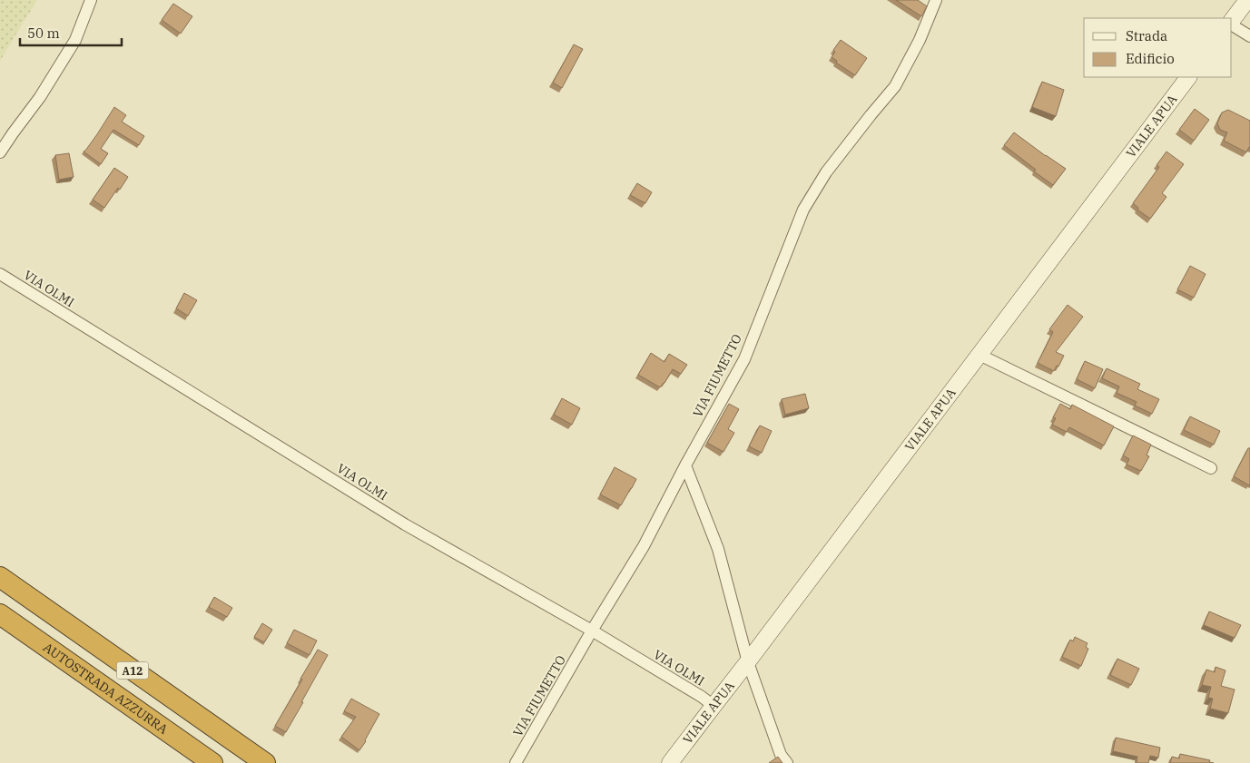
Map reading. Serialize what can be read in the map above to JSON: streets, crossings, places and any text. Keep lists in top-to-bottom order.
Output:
{
  "streets": {
    "highway": ["A12", "AUTOSTRADA AZZURRA"],
    "street": ["VIALE APUA", "VIA OLMI", "VIA FIUMETTO"]
  },
  "crossings": [
    ["VIALE APUA", "VIA OLMI"],
    ["VIA OLMI", "VIA FIUMETTO"]
  ],
  "legend": ["Strada", "Edificio"],
  "scale_bar": "50 m"
}
